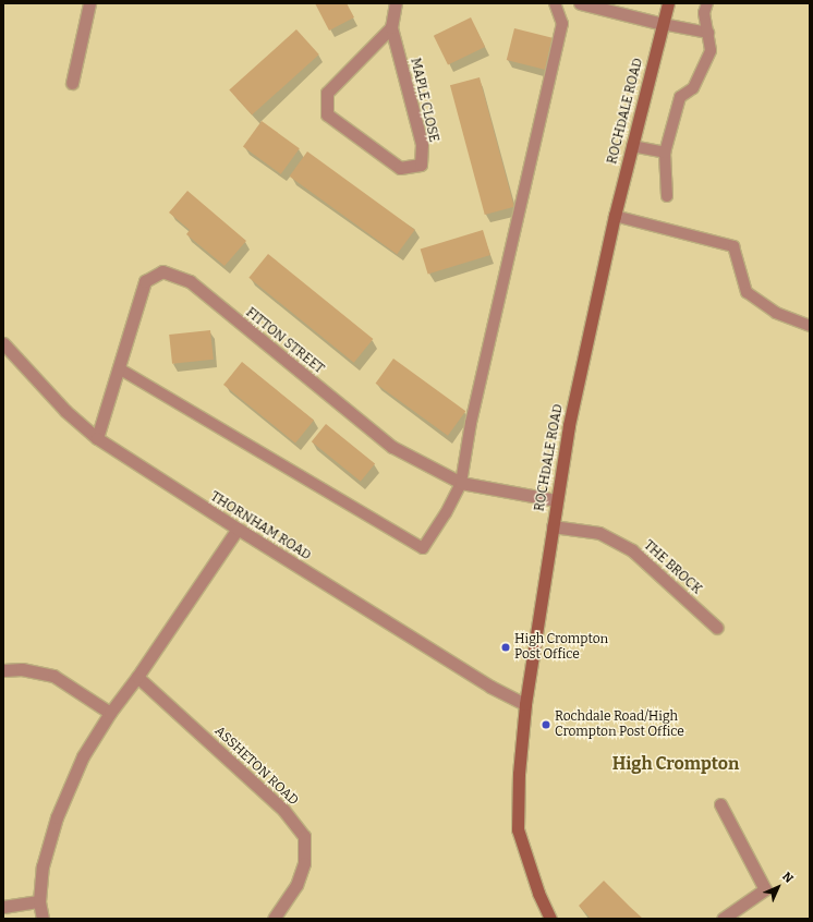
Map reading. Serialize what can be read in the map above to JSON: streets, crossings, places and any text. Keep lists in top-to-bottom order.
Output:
{
  "streets": {
    "main road": ["ROCHDALE ROAD"],
    "street": [
      "MAPLE CLOSE",
      "FITTON STREET",
      "THORNHAM ROAD",
      "THE BROCK",
      "ASSHETON ROAD"
    ]
  },
  "crossings": [
    ["ROCHDALE ROAD", "FITTON STREET"],
    ["ROCHDALE ROAD", "THORNHAM ROAD"],
    ["ROCHDALE ROAD", "THE BROCK"],
    ["FITTON STREET", "THORNHAM ROAD"]
  ],
  "districts": ["High Crompton"],
  "places": ["High Crompton Post Office", "Rochdale Road/High Crompton Post Office"],
  "north": "top right"
}
